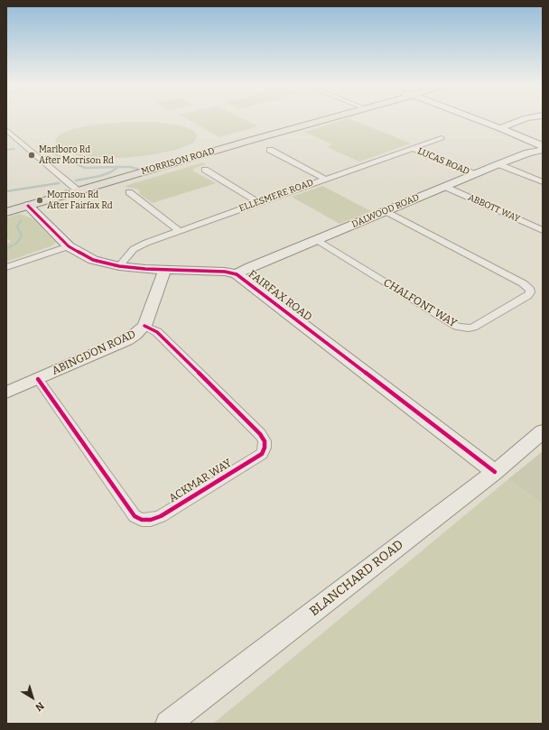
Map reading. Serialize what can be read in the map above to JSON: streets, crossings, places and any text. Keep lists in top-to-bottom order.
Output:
{
  "streets": {
    "main road": ["MORRISON ROAD"],
    "street": [
      "LUCAS ROAD",
      "ELLESMERE ROAD",
      "ABBOTT WAY",
      "DALWOOD ROAD",
      "FAIRFAX ROAD",
      "CHALFONT WAY",
      "ABINGDON ROAD",
      "ACKMAR WAY",
      "BLANCHARD ROAD"
    ]
  },
  "crossings": [
    ["MORRISON ROAD", "FAIRFAX ROAD"],
    ["LUCAS ROAD", "ELLESMERE ROAD"],
    ["LUCAS ROAD", "DALWOOD ROAD"],
    ["ELLESMERE ROAD", "FAIRFAX ROAD"],
    ["ABBOTT WAY", "DALWOOD ROAD"],
    ["DALWOOD ROAD", "FAIRFAX ROAD"],
    ["DALWOOD ROAD", "CHALFONT WAY"],
    ["FAIRFAX ROAD", "ABINGDON ROAD"],
    ["FAIRFAX ROAD", "BLANCHARD ROAD"],
    ["ABINGDON ROAD", "ACKMAR WAY"]
  ],
  "places": ["Marlboro Rd After Morrison Rd", "Morrison Rd After Fairfax Rd"],
  "north": "bottom right"
}
